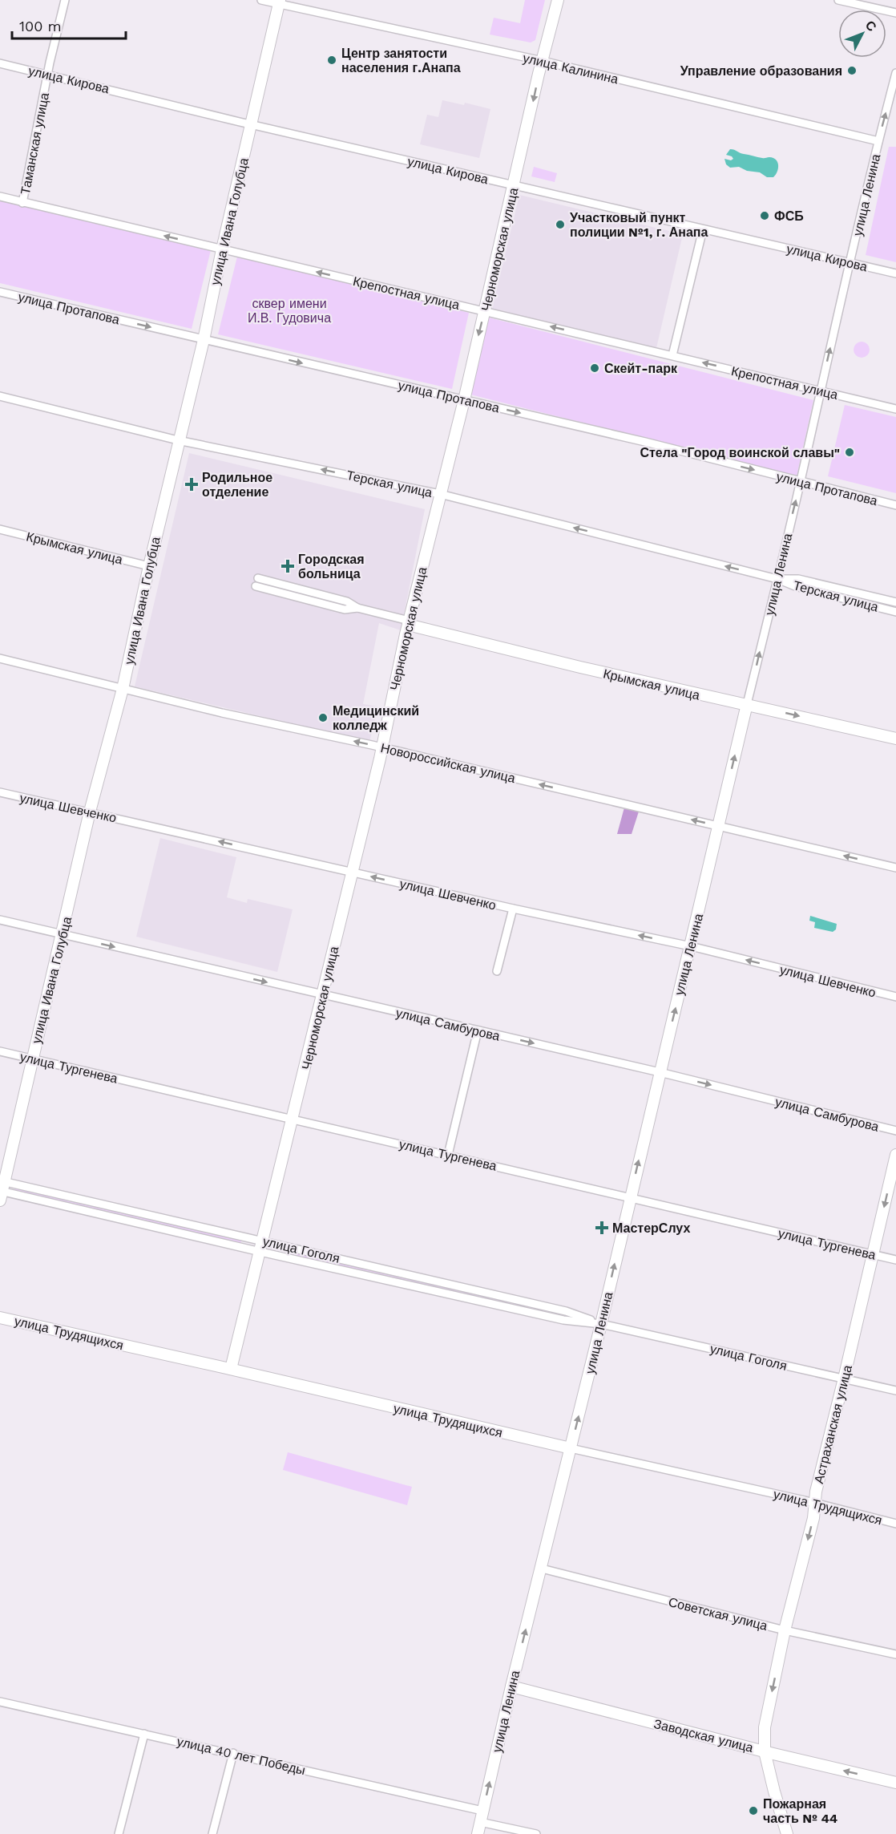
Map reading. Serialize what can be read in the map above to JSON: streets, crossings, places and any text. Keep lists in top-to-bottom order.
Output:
{
  "streets": {
    "street": [
      "улица Калинина",
      "улица Кирова",
      "Таманская улица",
      "улица Ленина",
      "улица Ивана Голубца",
      "Черноморская улица",
      "Крепостная улица",
      "улица Протапова",
      "Терская улица",
      "Крымская улица",
      "Новороссийская улица",
      "улица Шевченко",
      "улица Самбурова",
      "улица Тургенева",
      "улица Гоголя",
      "улица Трудящихся",
      "Астраханская улица",
      "Советская улица",
      "Заводская улица",
      "улица 40 лет Победы"
    ]
  },
  "crossings": [
    ["улица Калинина", "улица Ленина"],
    ["улица Калинина", "улица Ивана Голубца"],
    ["улица Калинина", "Черноморская улица"],
    ["улица Кирова", "Таманская улица"],
    ["улица Кирова", "улица Ленина"],
    ["улица Кирова", "улица Ивана Голубца"],
    ["улица Кирова", "Черноморская улица"],
    ["Таманская улица", "Крепостная улица"],
    ["улица Ленина", "Крепостная улица"],
    ["улица Ленина", "улица Протапова"],
    ["улица Ленина", "Терская улица"],
    ["улица Ленина", "Крымская улица"],
    ["улица Ленина", "Новороссийская улица"],
    ["улица Ленина", "улица Шевченко"],
    ["улица Ленина", "улица Самбурова"],
    ["улица Ленина", "улица Тургенева"],
    ["улица Ленина", "улица Гоголя"],
    ["улица Ленина", "улица Трудящихся"],
    ["улица Ленина", "Советская улица"],
    ["улица Ленина", "Заводская улица"],
    ["улица Ленина", "улица 40 лет Победы"],
    ["улица Ивана Голубца", "Крепостная улица"],
    ["улица Ивана Голубца", "улица Протапова"],
    ["улица Ивана Голубца", "Терская улица"],
    ["улица Ивана Голубца", "Крымская улица"],
    ["улица Ивана Голубца", "Новороссийская улица"],
    ["улица Ивана Голубца", "улица Шевченко"],
    ["улица Ивана Голубца", "улица Самбурова"],
    ["улица Ивана Голубца", "улица Тургенева"],
    ["улица Ивана Голубца", "улица Гоголя"],
    ["Черноморская улица", "Крепостная улица"],
    ["Черноморская улица", "улица Протапова"],
    ["Черноморская улица", "Терская улица"],
    ["Черноморская улица", "Крымская улица"],
    ["Черноморская улица", "Новороссийская улица"],
    ["Черноморская улица", "улица Шевченко"],
    ["Черноморская улица", "улица Самбурова"],
    ["Черноморская улица", "улица Тургенева"],
    ["Черноморская улица", "улица Гоголя"],
    ["Черноморская улица", "улица Трудящихся"],
    ["улица Тургенева", "Астраханская улица"],
    ["улица Гоголя", "Астраханская улица"],
    ["улица Трудящихся", "Астраханская улица"],
    ["Астраханская улица", "Советская улица"],
    ["Астраханская улица", "Заводская улица"]
  ],
  "one_way": [
    "улица Ленина",
    "Крепостная улица",
    "улица Протапова",
    "Терская улица",
    "Новороссийская улица",
    "улица Шевченко",
    "улица Самбурова",
    "Астраханская улица"
  ],
  "parks": ["сквер имени И.В. Гудовича"],
  "places": {
    "other": [
      "Центр занятости населения г.Анапа",
      "Управление образования",
      "ФСБ",
      "Участковый пункт полиции №1, г. Анапа",
      "Скейт-парк",
      "Стела \"Город воинской славы\"",
      "Медицинский колледж",
      "Пожарная часть № 44"
    ],
    "health": ["Родильное отделение", "Городская больница", "МастерСлух"]
  },
  "scale_bar": "100 m",
  "north": "top right"
}
